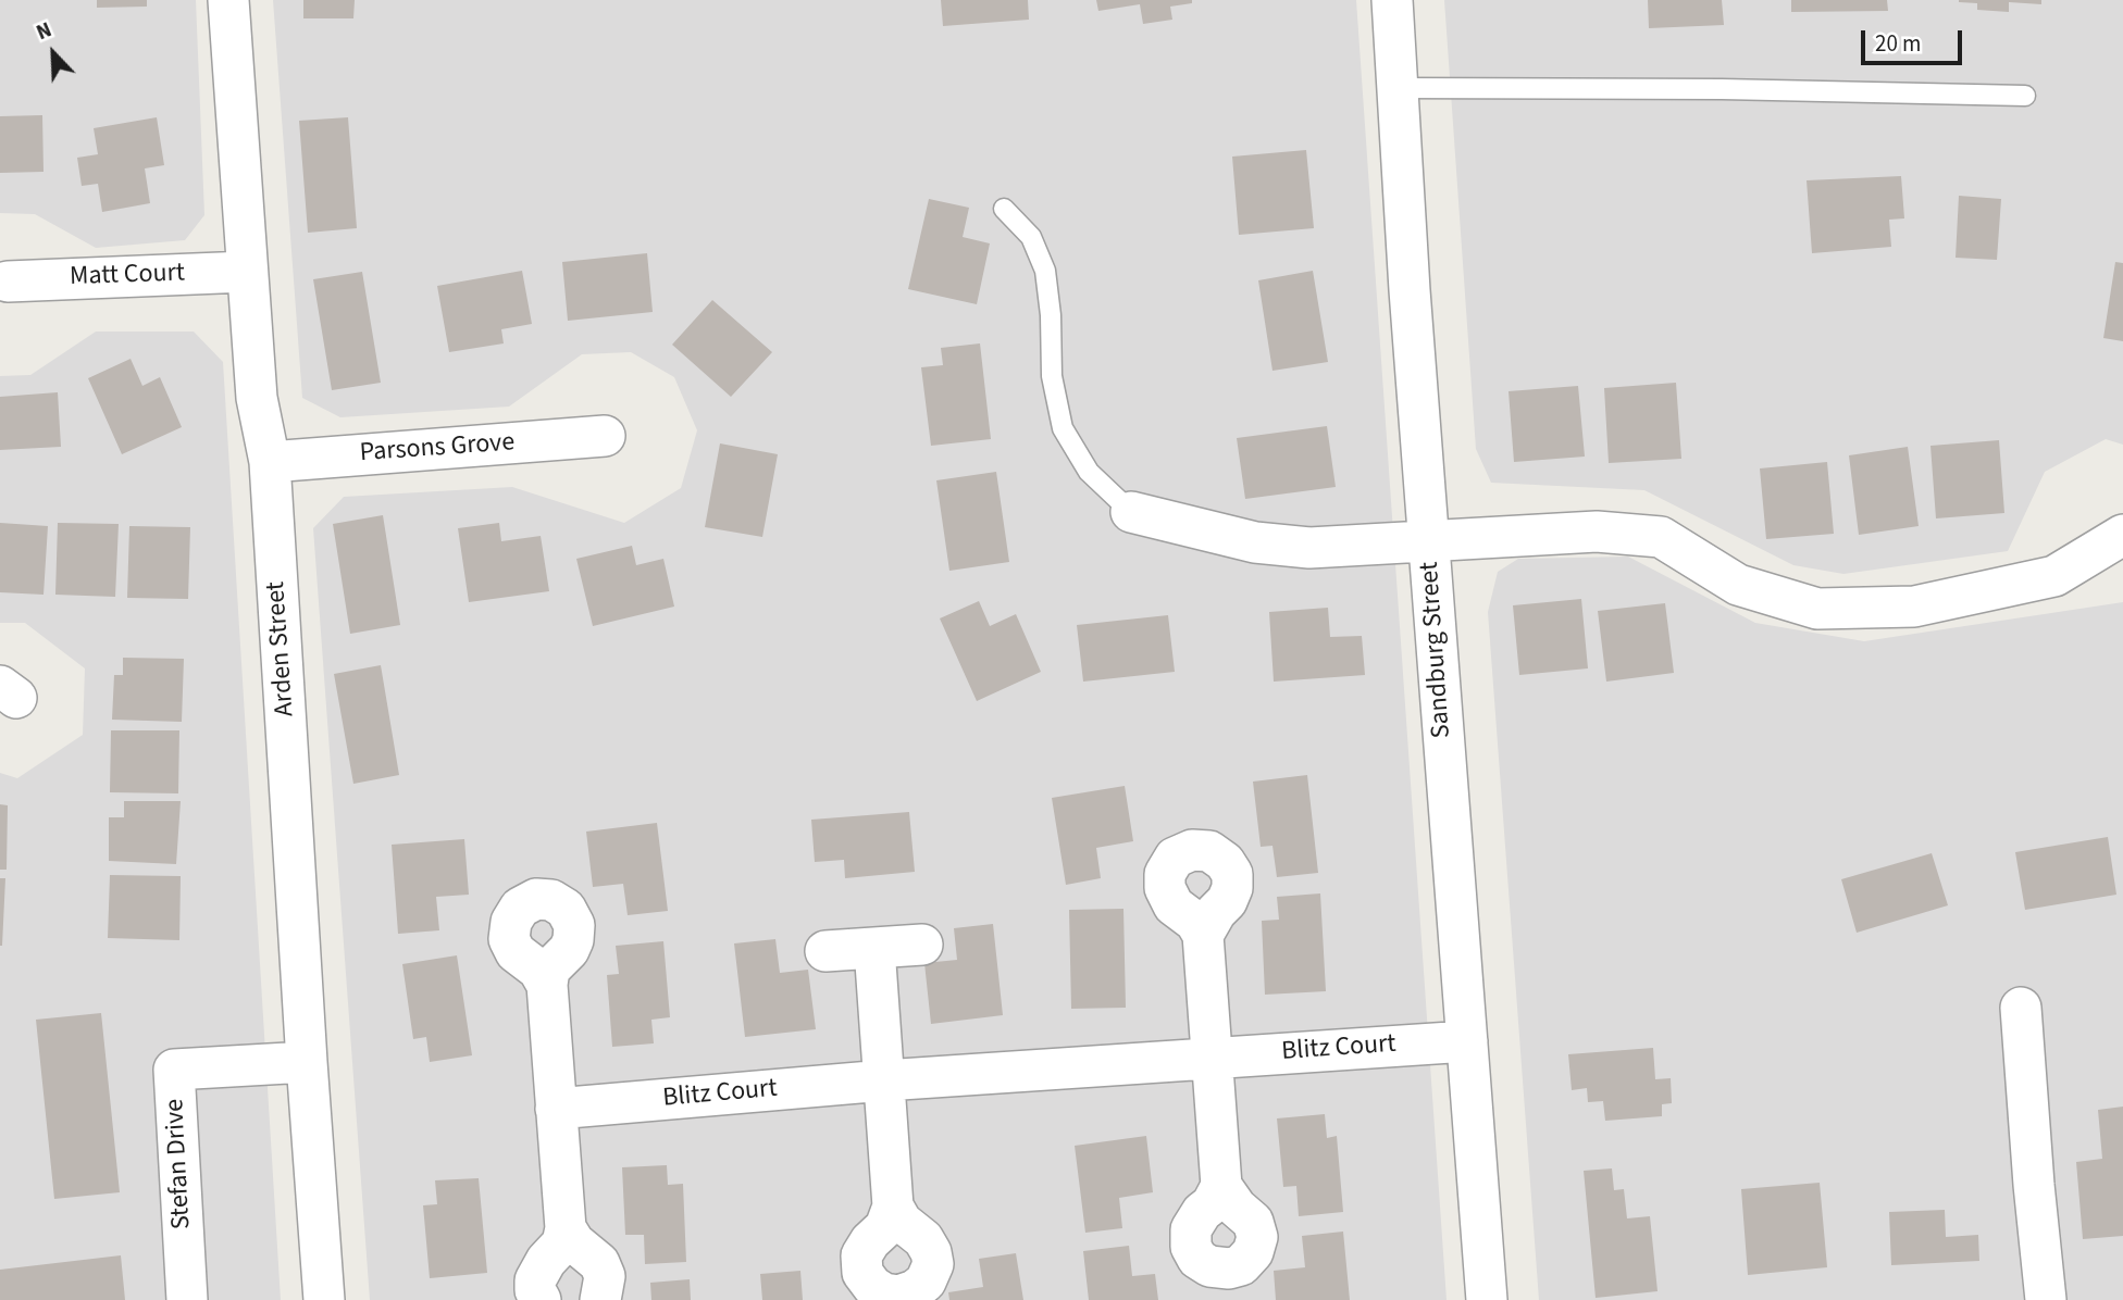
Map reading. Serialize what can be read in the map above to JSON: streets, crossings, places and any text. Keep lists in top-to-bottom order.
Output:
{
  "streets": {
    "street": [
      "Matt Court",
      "Parsons Grove",
      "Arden Street",
      "Sandburg Street",
      "Blitz Court",
      "Stefan Drive"
    ]
  },
  "crossings": [
    ["Matt Court", "Arden Street"],
    ["Parsons Grove", "Arden Street"],
    ["Arden Street", "Stefan Drive"],
    ["Sandburg Street", "Blitz Court"]
  ],
  "scale_bar": "20 m",
  "north": "top left"
}
